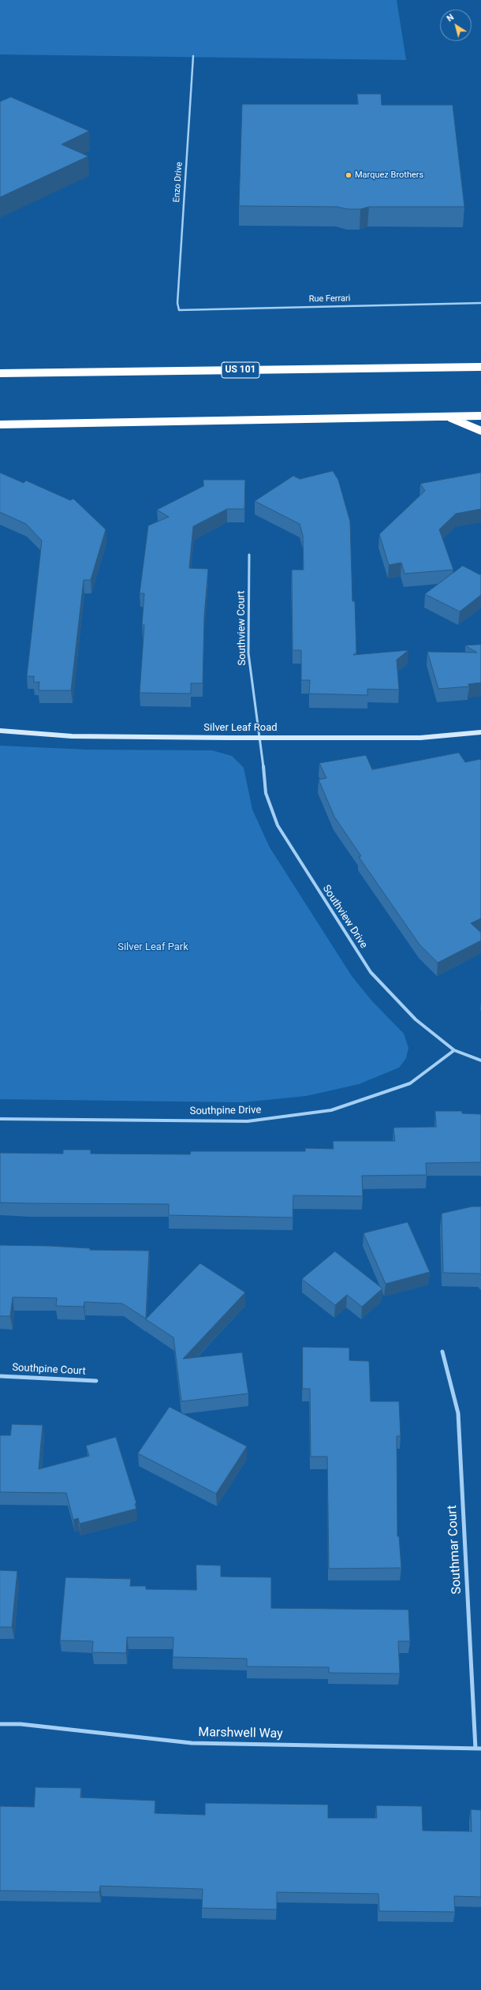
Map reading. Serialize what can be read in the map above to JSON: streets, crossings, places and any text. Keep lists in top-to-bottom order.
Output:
{
  "streets": {
    "highway": ["US 101"],
    "street": [
      "Enzo Drive",
      "Rue Ferrari",
      "Southview Court",
      "Silver Leaf Road",
      "Southview Drive",
      "Southpine Drive",
      "Southpine Court",
      "Southmar Court",
      "Marshwell Way"
    ]
  },
  "crossings": [
    ["Enzo Drive", "Rue Ferrari"],
    ["Southview Court", "Silver Leaf Road"],
    ["Southview Court", "Southview Drive"],
    ["Silver Leaf Road", "Southview Drive"],
    ["Southview Drive", "Southpine Drive"],
    ["Southmar Court", "Marshwell Way"]
  ],
  "parks": ["Silver Leaf Park"],
  "places": ["Marquez Brothers"],
  "north": "top left"
}
